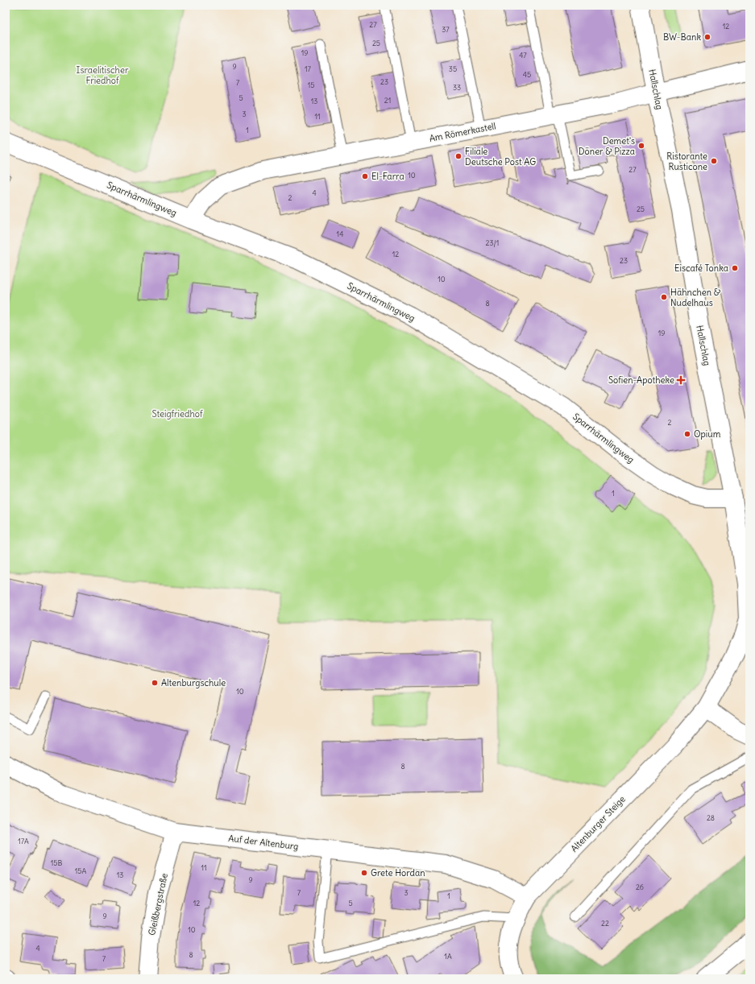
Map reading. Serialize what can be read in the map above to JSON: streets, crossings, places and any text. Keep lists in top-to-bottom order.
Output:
{
  "streets": {
    "street": [
      "Hallschlag",
      "Am Römerkastell",
      "Sparrhärmlingweg",
      "Altenburger Steige",
      "Auf der Altenburg",
      "Gleißbergstraße"
    ]
  },
  "crossings": [
    ["Hallschlag", "Am Römerkastell"],
    ["Hallschlag", "Sparrhärmlingweg"],
    ["Hallschlag", "Altenburger Steige"],
    ["Am Römerkastell", "Sparrhärmlingweg"],
    ["Altenburger Steige", "Auf der Altenburg"],
    ["Auf der Altenburg", "Gleißbergstraße"]
  ],
  "parks": ["Israelitischer Friedhof", "Steigfriedhof"],
  "places": {
    "other": [
      "BW-Bank",
      "Demet's Döner & Pizza",
      "Filiale Deutsche Post AG",
      "Ristorante Rusticone",
      "El-Farra",
      "Eiscafé Tonka",
      "Hähnchen & Nudelhaus",
      "Opium",
      "Altenburgschule",
      "Grete Hordan"
    ],
    "health": ["Sofien-Apotheke"]
  },
  "house_numbers": [
    "27",
    "12",
    "37",
    "25",
    "19",
    "47",
    "9",
    "17",
    "35",
    "45",
    "23",
    "7",
    "15",
    "33",
    "5",
    "21",
    "13",
    "3",
    "11",
    "1",
    "27",
    "10",
    "4",
    "2",
    "25",
    "14",
    "23/1",
    "12",
    "23",
    "10",
    "8",
    "19",
    "2",
    "1",
    "10",
    "8",
    "28",
    "17A",
    "15B",
    "11",
    "15A",
    "13",
    "9",
    "26",
    "7",
    "3",
    "1",
    "12",
    "5",
    "9",
    "22",
    "10",
    "4",
    "8",
    "1A",
    "7"
  ]
}
